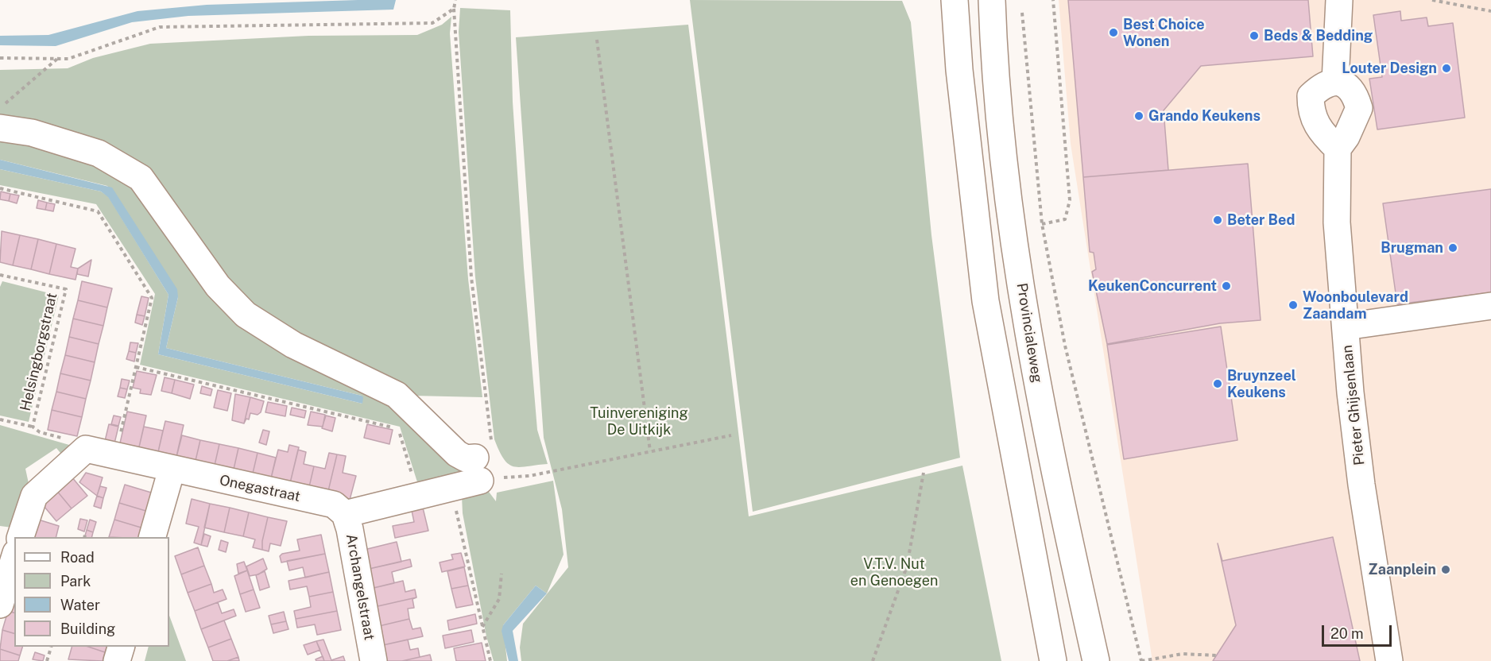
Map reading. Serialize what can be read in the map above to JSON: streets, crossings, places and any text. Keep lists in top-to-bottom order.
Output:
{
  "streets": {
    "street": [
      "Provincialeweg",
      "Pieter Ghijsenlaan",
      "Onegastraat",
      "Archangelstraat"
    ],
    "path": ["Helsingborgstraat"]
  },
  "crossings": [
    ["Helsingborgstraat", "Onegastraat"],
    ["Onegastraat", "Archangelstraat"]
  ],
  "parks": ["Tuinvereniging De Uitkijk", "V.T.V. Nut en Genoegen"],
  "places": [
    "Best Choice Wonen",
    "Beds & Bedding",
    "Louter Design",
    "Grando Keukens",
    "Beter Bed",
    "Brugman",
    "KeukenConcurrent",
    "Woonboulevard Zaandam",
    "Bruynzeel Keukens",
    "Zaanplein"
  ],
  "legend": [
    "Road",
    "Park",
    "Water",
    "Building"
  ],
  "scale_bar": "20 m"
}
